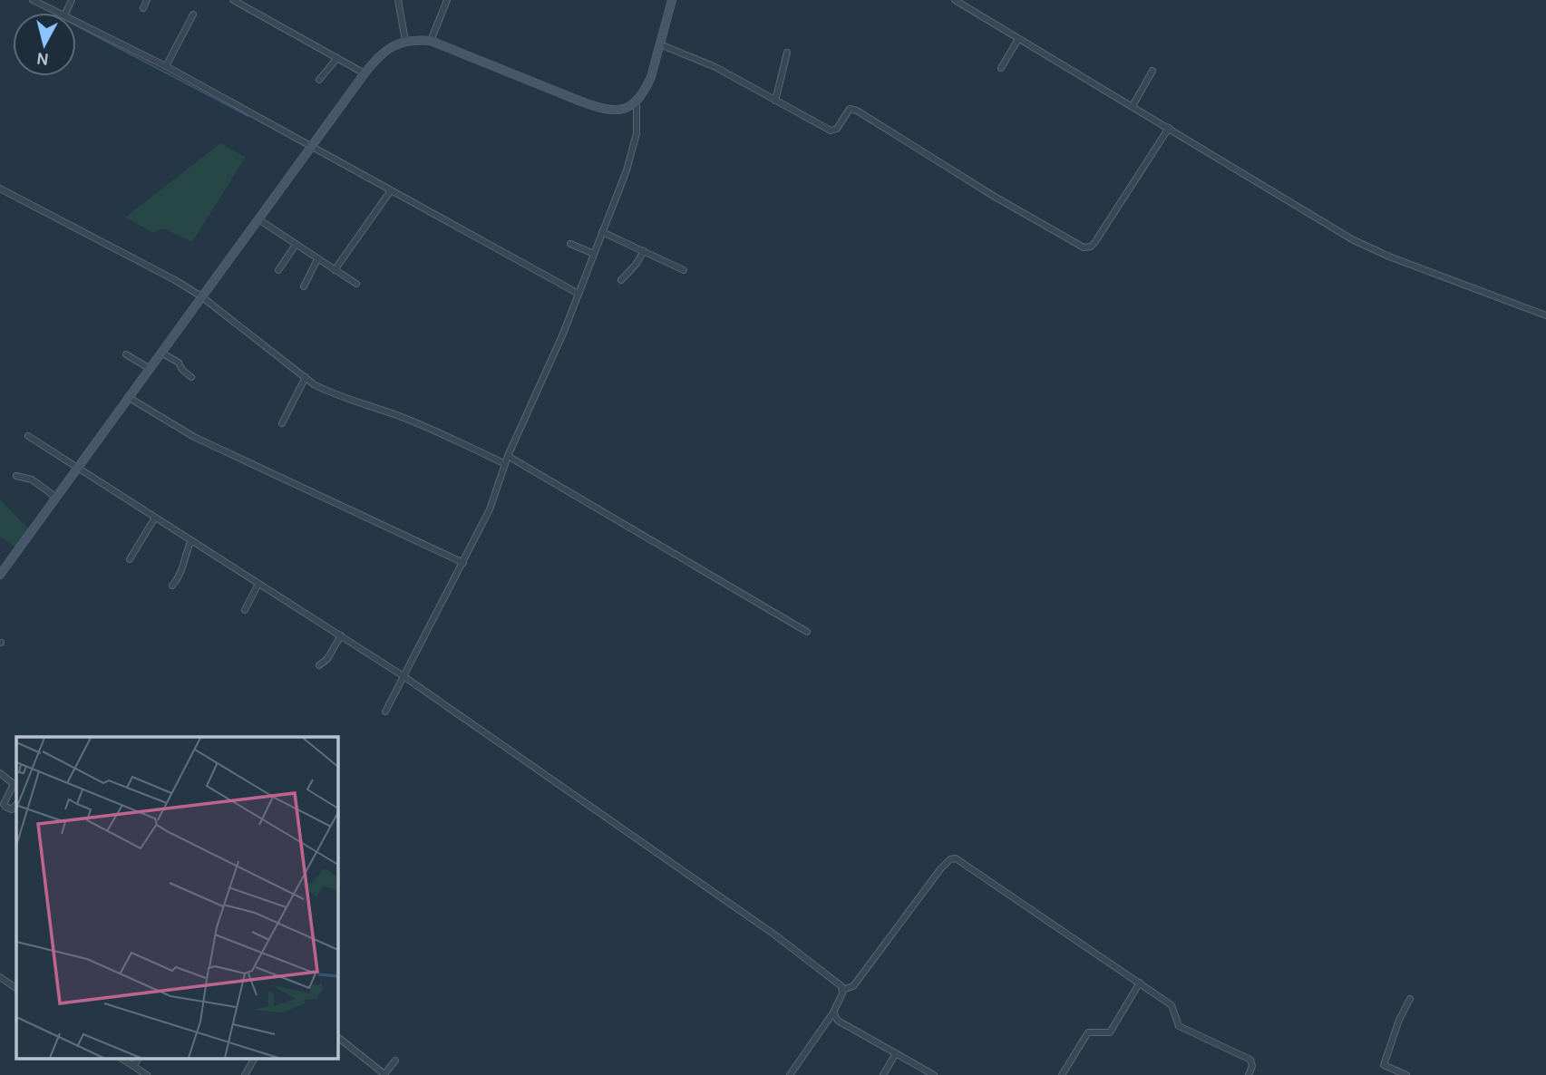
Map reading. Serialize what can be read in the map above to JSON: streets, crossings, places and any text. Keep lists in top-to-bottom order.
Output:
{
  "north": "bottom"
}
